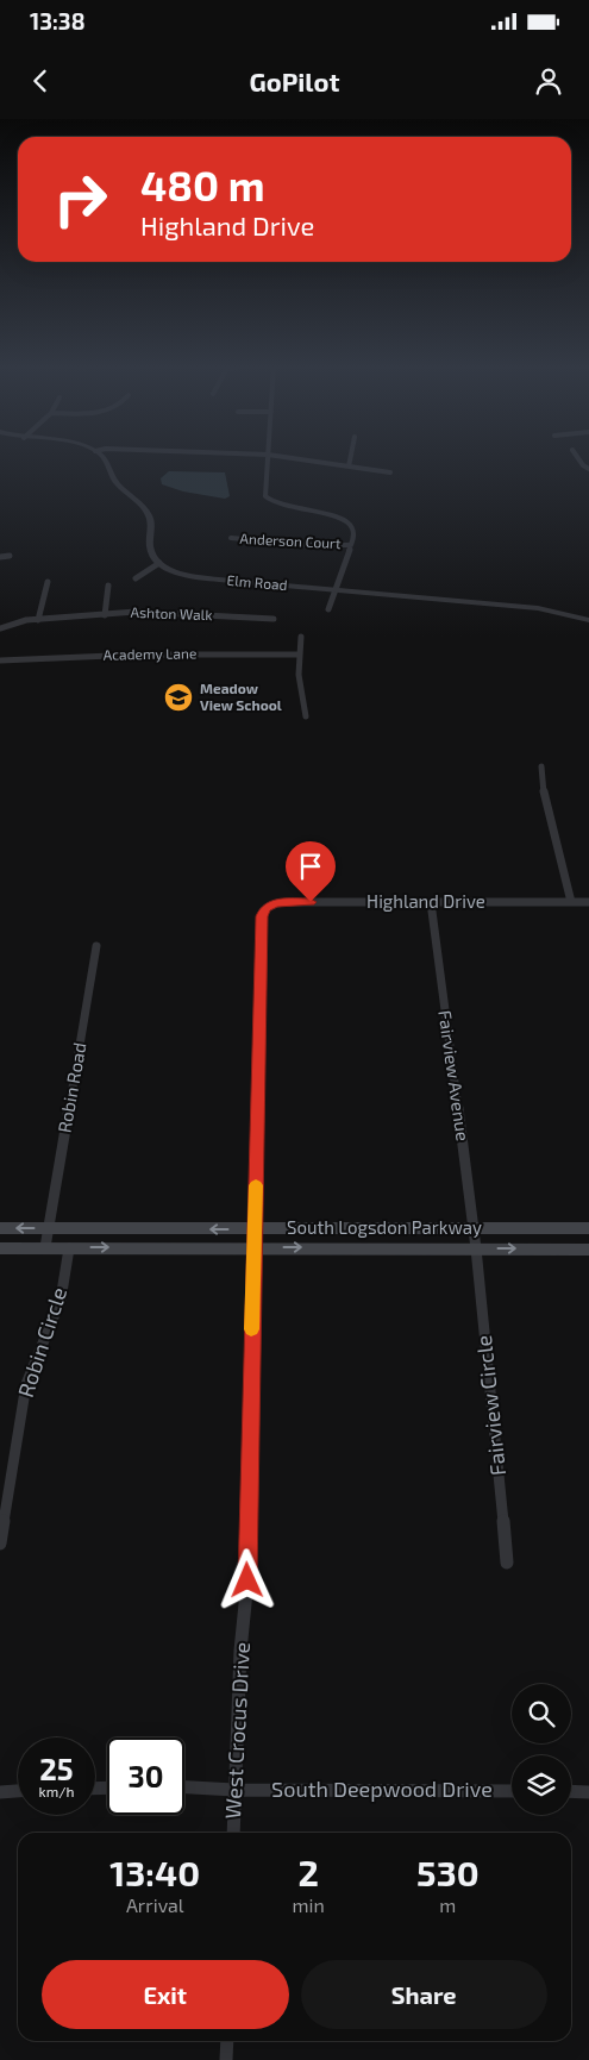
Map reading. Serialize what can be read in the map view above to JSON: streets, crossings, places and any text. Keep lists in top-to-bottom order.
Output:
{
  "streets": {
    "main road": ["South Logsdon Parkway"],
    "street": [
      "Anderson Court",
      "Elm Road",
      "Ashton Walk",
      "Academy Lane",
      "Highland Drive",
      "Fairview Avenue",
      "Robin Road",
      "Robin Circle",
      "Fairview Circle",
      "West Crocus Drive",
      "South Deepwood Drive"
    ]
  },
  "crossings": [
    ["Highland Drive", "Fairview Avenue"],
    ["Highland Drive", "West Crocus Drive"],
    ["Fairview Avenue", "South Logsdon Parkway"],
    ["Fairview Avenue", "Fairview Circle"],
    ["Robin Road", "South Logsdon Parkway"],
    ["South Logsdon Parkway", "Robin Circle"],
    ["South Logsdon Parkway", "Fairview Circle"],
    ["South Logsdon Parkway", "West Crocus Drive"],
    ["West Crocus Drive", "South Deepwood Drive"]
  ],
  "places": {
    "school or university": ["Meadow View School"]
  },
  "page": {
    "status": "13:38",
    "header": "GoPilot",
    "turn": ["480 m", "Highland Drive"],
    "speed": "25 km/h",
    "limit": "30",
    "eta": [
      "13:40",
      "Arrival",
      "2",
      "min",
      "530",
      "m"
    ],
    "buttons": ["Exit", "Share"]
  }
}
